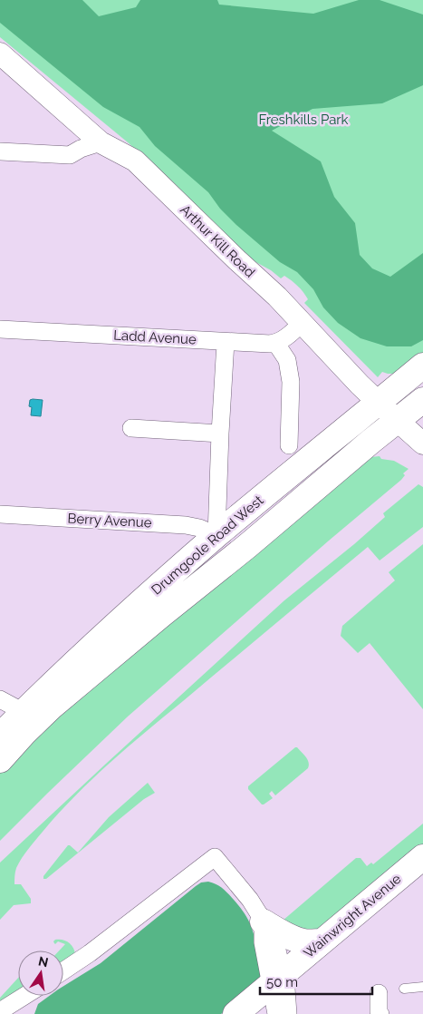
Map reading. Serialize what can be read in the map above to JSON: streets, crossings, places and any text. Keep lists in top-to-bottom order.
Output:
{
  "streets": {
    "main road": ["Drumgoole Road West", "Wainwright Avenue"],
    "street": ["Arthur Kill Road", "Ladd Avenue", "Berry Avenue"]
  },
  "crossings": [
    ["Arthur Kill Road", "Drumgoole Road West"],
    ["Berry Avenue", "Drumgoole Road West"]
  ],
  "parks": ["Freshkills Park"],
  "scale_bar": "50 m",
  "north": "top"
}
